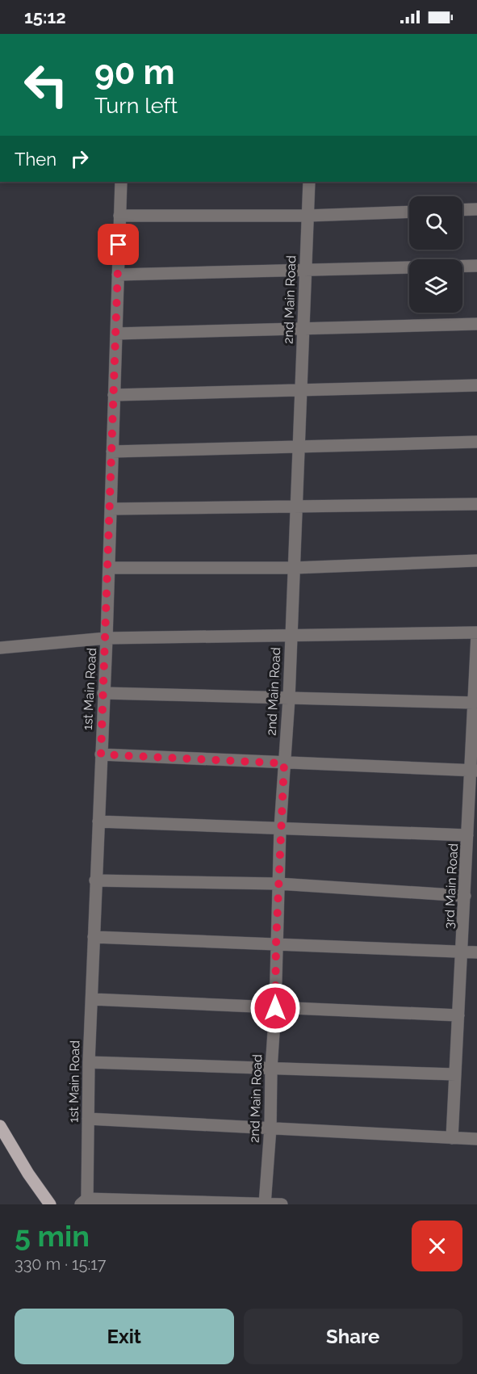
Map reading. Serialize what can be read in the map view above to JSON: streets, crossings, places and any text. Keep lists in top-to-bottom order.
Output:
{
  "streets": {
    "street": ["2nd Main Road", "1st Main Road", "3rd Main Road"]
  },
  "page": {
    "status": "15:12",
    "turn": ["90 m", "Turn left"],
    "then": "Then",
    "heading": ["5 min", "330 m · 15:17"],
    "buttons": ["Exit", "Share"]
  }
}
